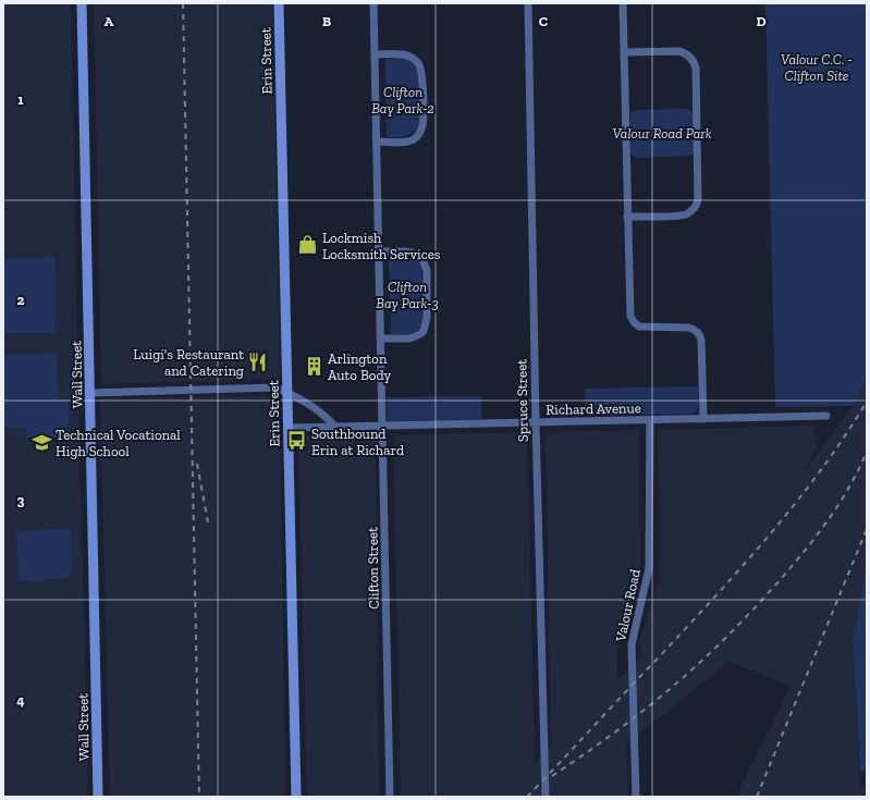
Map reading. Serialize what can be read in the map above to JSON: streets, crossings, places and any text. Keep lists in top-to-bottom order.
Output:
{
  "streets": {
    "main road": ["Erin Street", "Wall Street"],
    "street": [
      "Spruce Street",
      "Richard Avenue",
      "Clifton Street",
      "Valour Road"
    ]
  },
  "crossings": [
    ["Erin Street", "Richard Avenue"],
    ["Spruce Street", "Richard Avenue"],
    ["Richard Avenue", "Clifton Street"],
    ["Richard Avenue", "Valour Road"]
  ],
  "parks": [
    "Valour C.C. - Clifton Site",
    "Clifton Bay Park-2",
    "Valour Road Park",
    "Clifton Bay Park-3"
  ],
  "places": {
    "shop": ["Lockmish Locksmith Services"],
    "restaurant": ["Luigi's Restaurant and Catering"],
    "building": ["Arlington Auto Body"],
    "bus stop": ["Southbound Erin at Richard"],
    "school or university": ["Technical Vocational High School"]
  },
  "grid": {
    "columns": [
      "A",
      "B",
      "C",
      "D"
    ],
    "rows": [
      "1",
      "2",
      "3",
      "4"
    ]
  }
}
